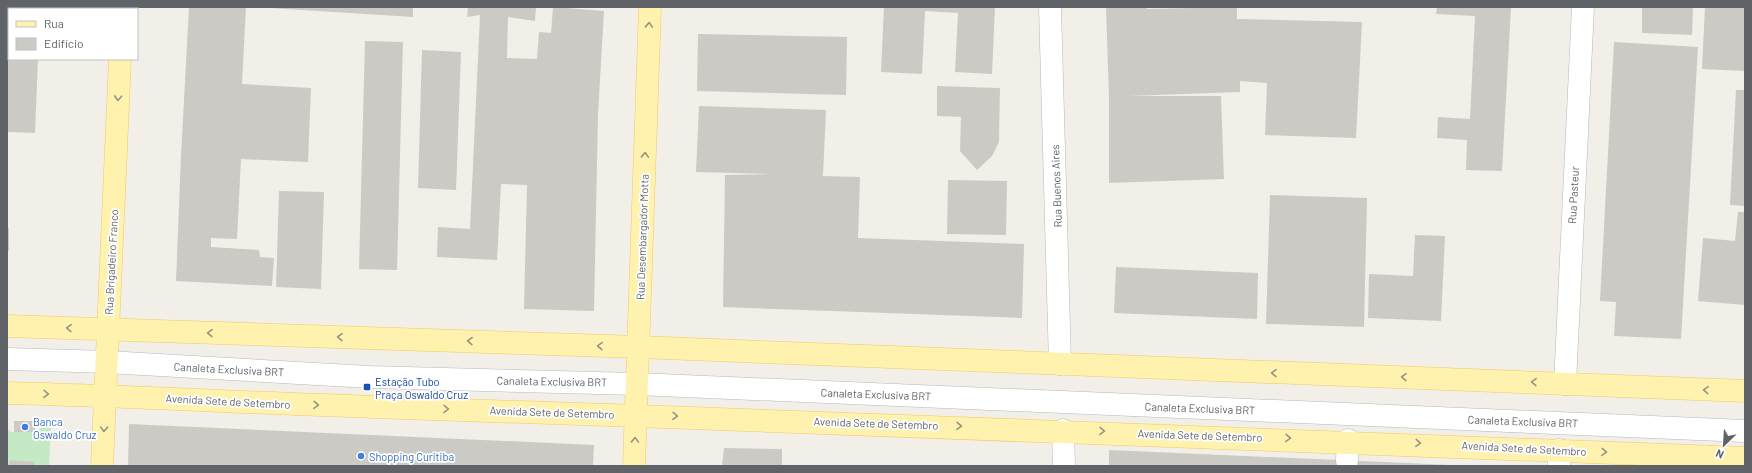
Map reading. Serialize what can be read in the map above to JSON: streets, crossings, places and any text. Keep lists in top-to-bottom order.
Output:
{
  "streets": {
    "main road": ["Rua Desembargador Motta", "Rua Brigadeiro Franco", "Avenida Sete de Setembro"],
    "street": ["Rua Buenos Aires", "Rua Pasteur", "Canaleta Exclusiva BRT"]
  },
  "crossings": [
    ["Rua Desembargador Motta", "Canaleta Exclusiva BRT"],
    ["Rua Desembargador Motta", "Avenida Sete de Setembro"],
    ["Rua Brigadeiro Franco", "Canaleta Exclusiva BRT"],
    ["Rua Brigadeiro Franco", "Avenida Sete de Setembro"]
  ],
  "one_way": ["Rua Desembargador Motta", "Rua Brigadeiro Franco"],
  "places": {
    "transit": ["Estação Tubo Praça Oswaldo Cruz"],
    "other": ["Banca Oswaldo Cruz", "Shopping Curitiba"]
  },
  "legend": ["Rua", "Edifício"],
  "north": "bottom left"
}
